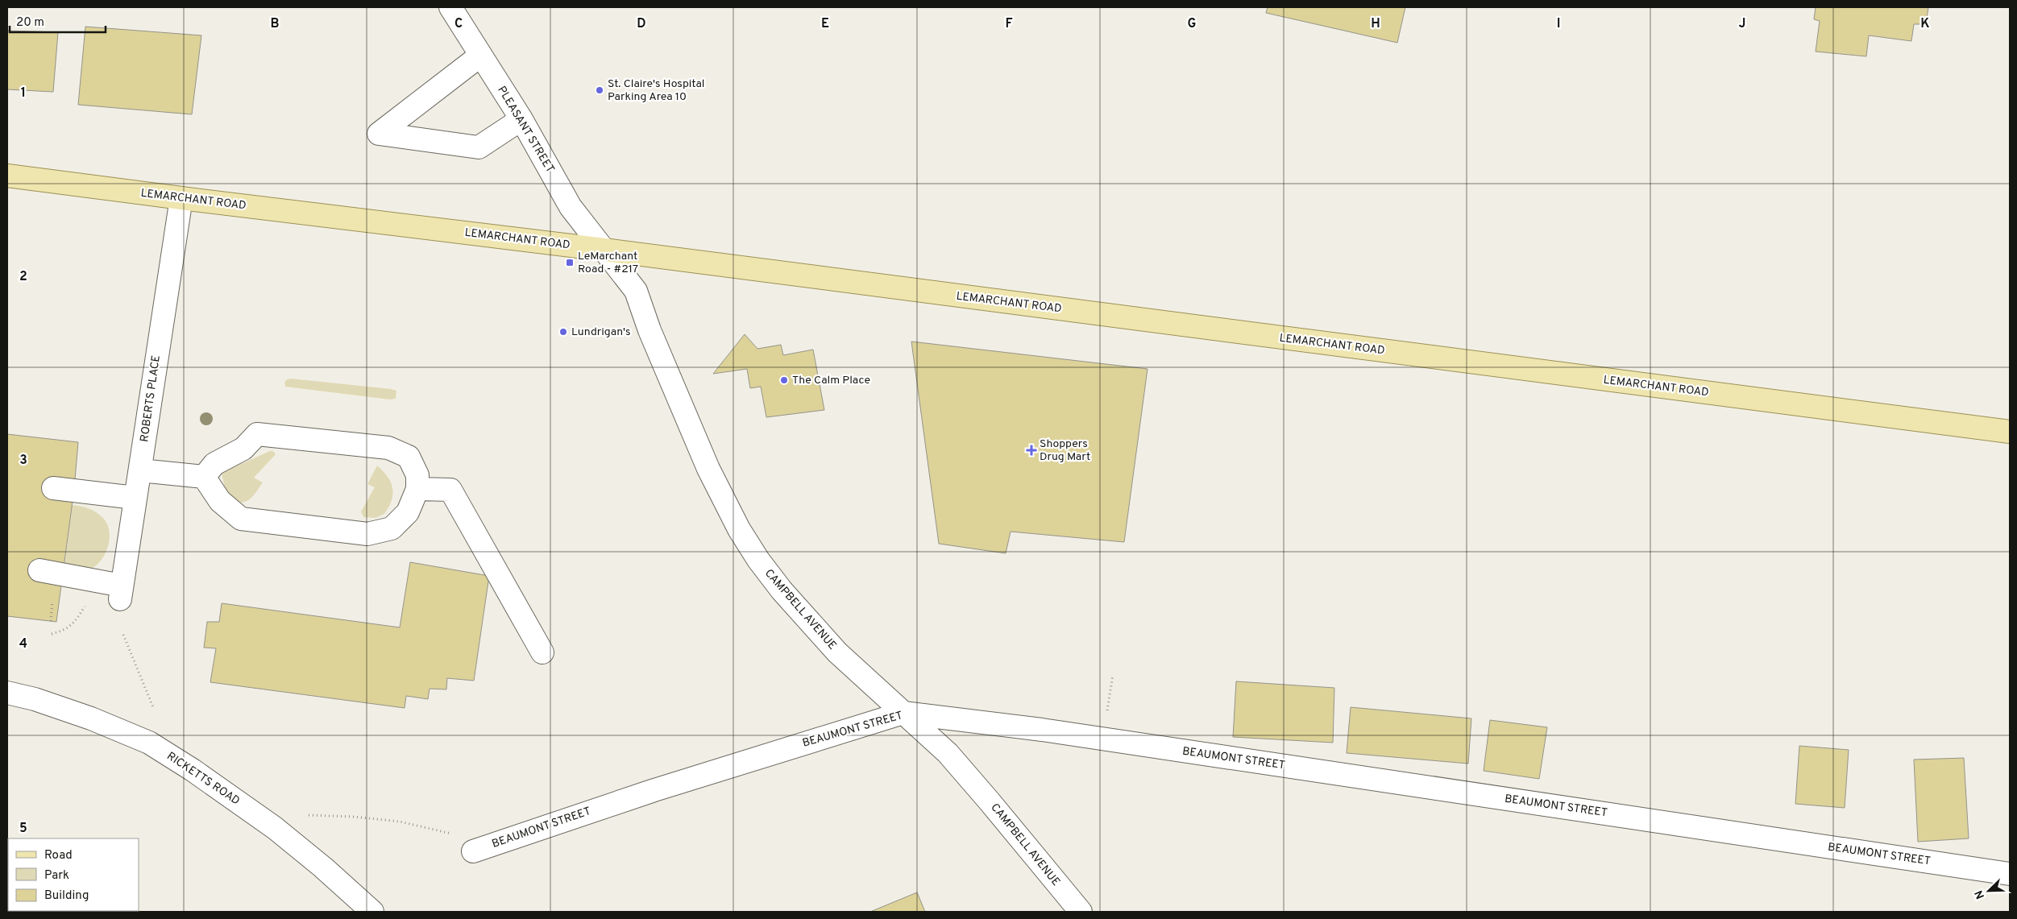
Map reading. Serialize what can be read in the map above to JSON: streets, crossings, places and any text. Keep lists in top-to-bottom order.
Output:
{
  "streets": {
    "main road": ["LEMARCHANT ROAD"],
    "street": [
      "PLEASANT STREET",
      "ROBERTS PLACE",
      "CAMPBELL AVENUE",
      "BEAUMONT STREET",
      "RICKETTS ROAD"
    ]
  },
  "crossings": [
    ["PLEASANT STREET", "LEMARCHANT ROAD"],
    ["PLEASANT STREET", "CAMPBELL AVENUE"],
    ["LEMARCHANT ROAD", "ROBERTS PLACE"],
    ["LEMARCHANT ROAD", "CAMPBELL AVENUE"],
    ["CAMPBELL AVENUE", "BEAUMONT STREET"]
  ],
  "places": {
    "other": ["St. Claire's Hospital Parking Area 10", "Lundrigan's", "The Calm Place"],
    "transit": ["LeMarchant Road - #217"],
    "health": ["Shoppers Drug Mart"]
  },
  "legend": ["Road", "Park", "Building"],
  "scale_bar": "20 m",
  "north": "bottom left",
  "grid": {
    "columns": [
      "B",
      "C",
      "D",
      "E",
      "F",
      "G",
      "H",
      "I",
      "J",
      "K"
    ],
    "rows": [
      "1",
      "2",
      "3",
      "4",
      "5"
    ]
  }
}
